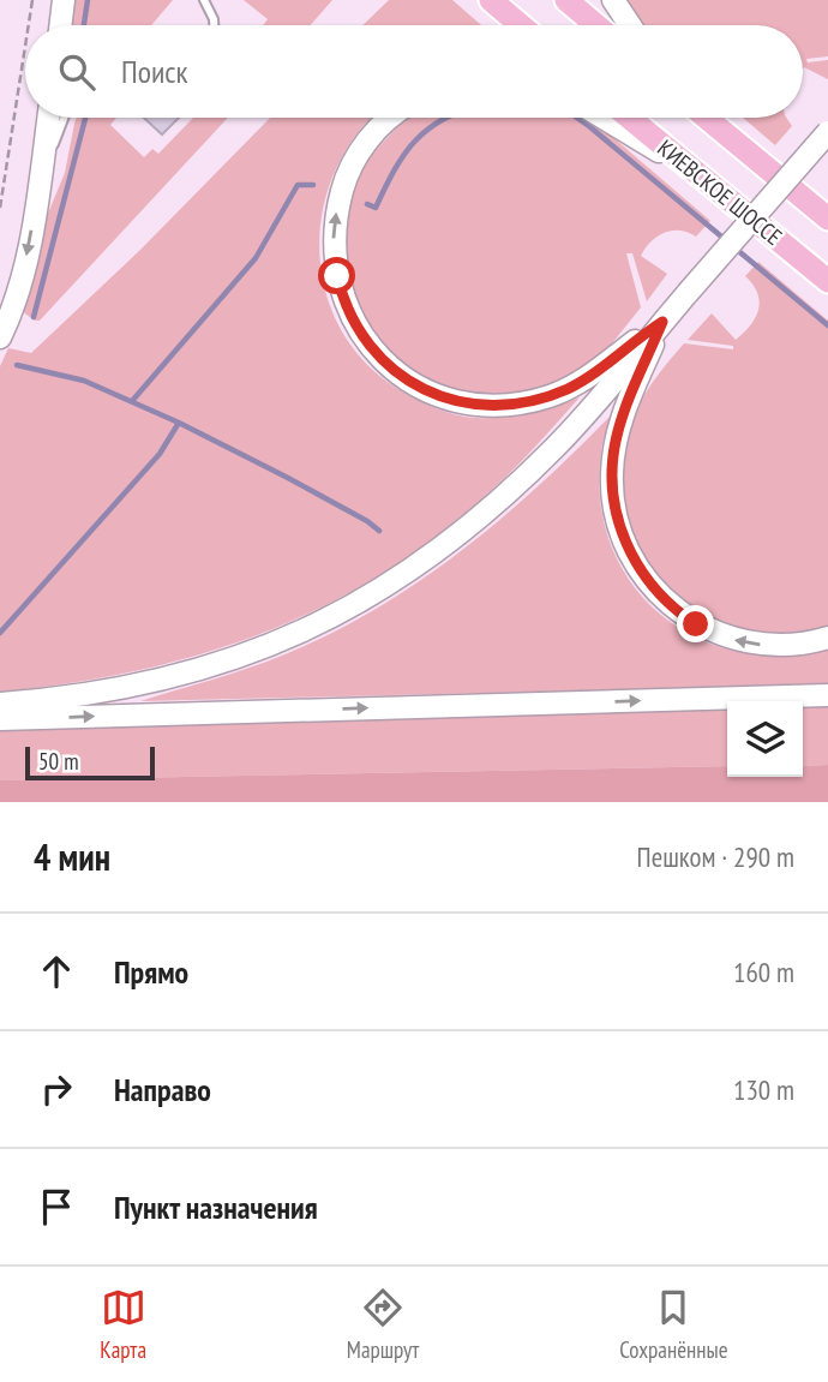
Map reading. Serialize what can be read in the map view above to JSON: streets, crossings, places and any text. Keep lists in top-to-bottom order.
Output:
{
  "streets": {
    "highway": ["КИЕВСКОЕ ШОССЕ"]
  },
  "scale_bar": "50 m",
  "page": {
    "search": "Поиск",
    "scale": "50 m",
    "heading": ["4 мин", "Пешком · 290 m"],
    "list": [
      ["Прямо", "160 m"],
      ["Направо", "130 m"],
      "Пункт назначения"
    ],
    "nav": ["Карта", "Маршрут", "Сохранённые"]
  }
}
